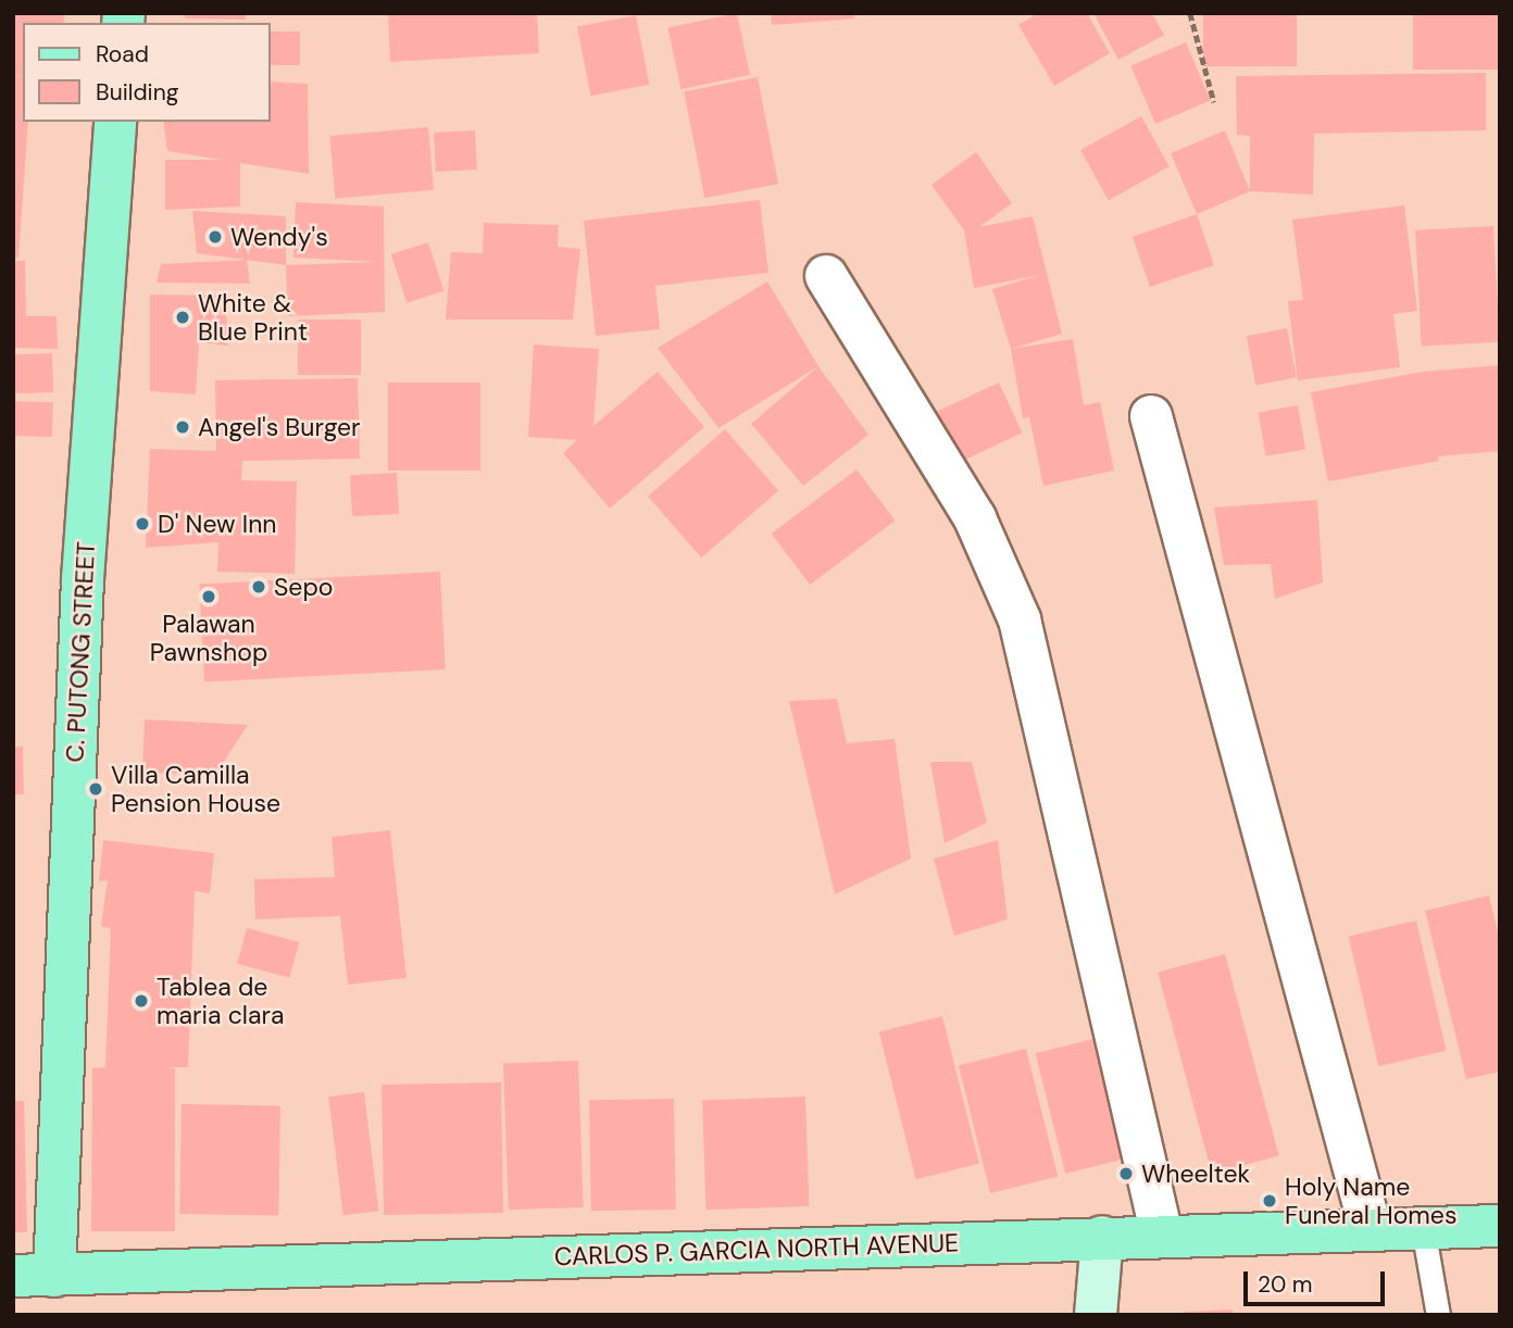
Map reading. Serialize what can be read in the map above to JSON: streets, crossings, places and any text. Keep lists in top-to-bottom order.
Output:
{
  "streets": {
    "main road": ["C. PUTONG STREET", "CARLOS P. GARCIA NORTH AVENUE"]
  },
  "crossings": [
    ["C. PUTONG STREET", "CARLOS P. GARCIA NORTH AVENUE"]
  ],
  "places": [
    "Wendy's",
    "White & Blue Print",
    "Angel's Burger",
    "D' New Inn",
    "Sepo",
    "Palawan Pawnshop",
    "Villa Camilla Pension House",
    "Tablea de maria clara",
    "Wheeltek",
    "Holy Name Funeral Homes"
  ],
  "legend": ["Road", "Building"],
  "scale_bar": "20 m"
}
